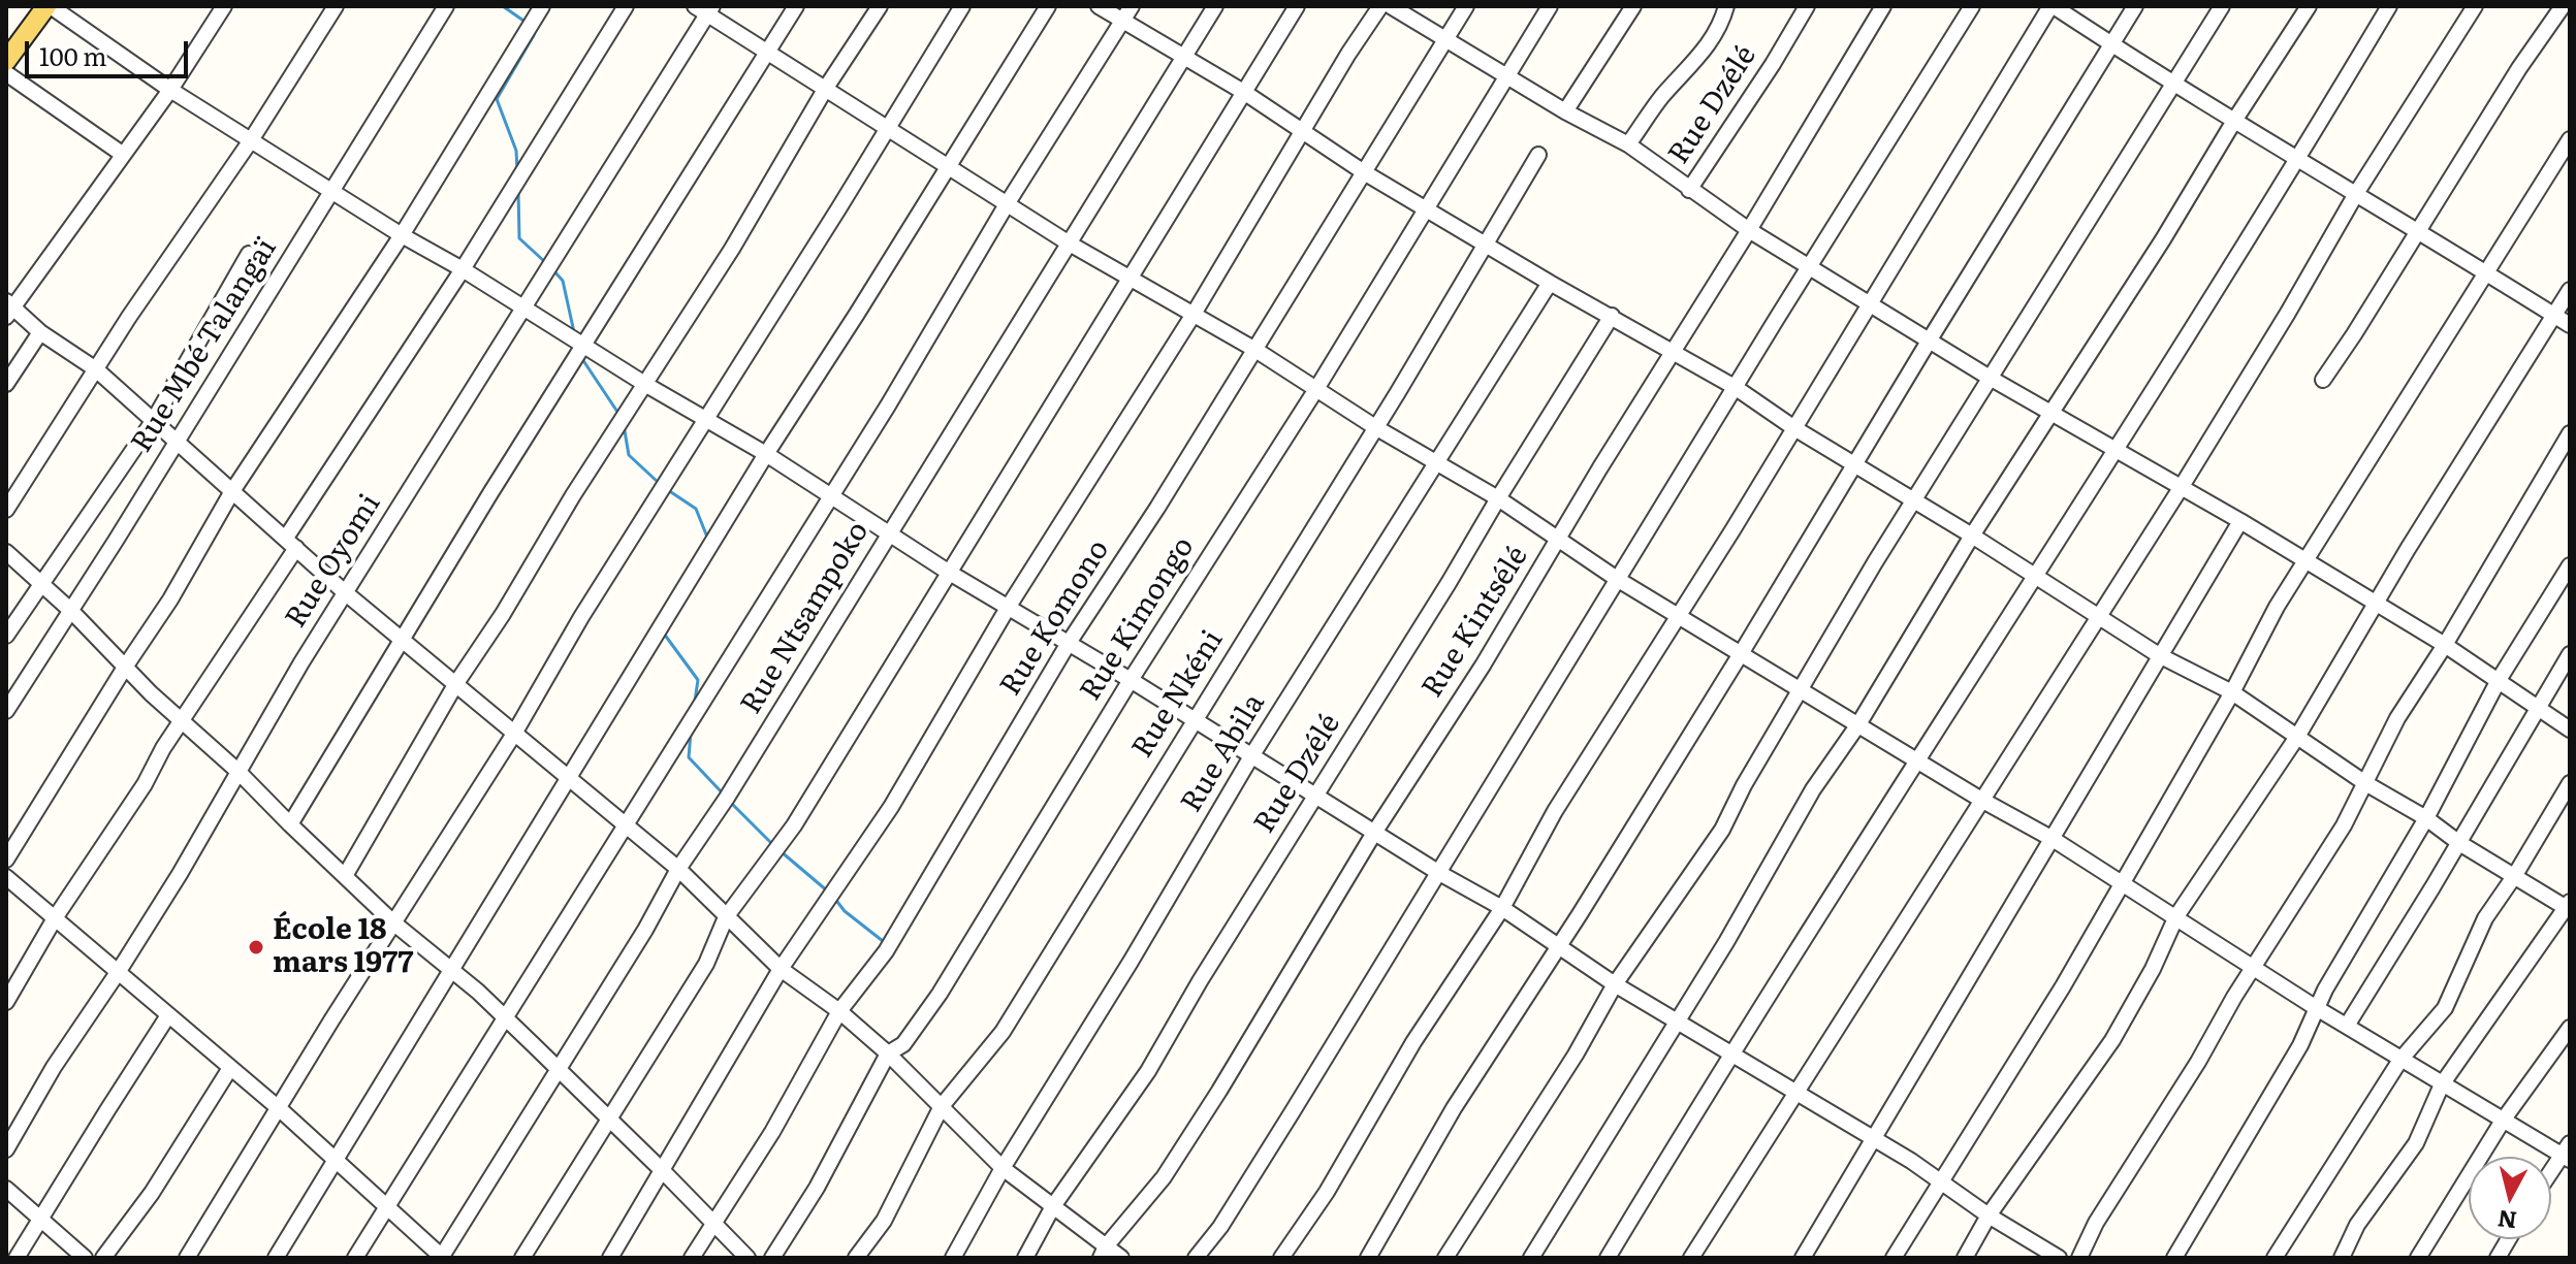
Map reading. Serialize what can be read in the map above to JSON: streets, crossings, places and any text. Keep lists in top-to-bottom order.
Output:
{
  "streets": {
    "street": [
      "Rue Dzélé",
      "Rue Mbé Talangaï",
      "Rue Oyomi",
      "Rue Ntsampoko",
      "Rue Komono",
      "Rue Kimongo",
      "Rue Kintsélé",
      "Rue Nkéni",
      "Rue Abila"
    ]
  },
  "places": ["École 18 mars 1977"],
  "scale_bar": "100 m",
  "north": "bottom"
}
